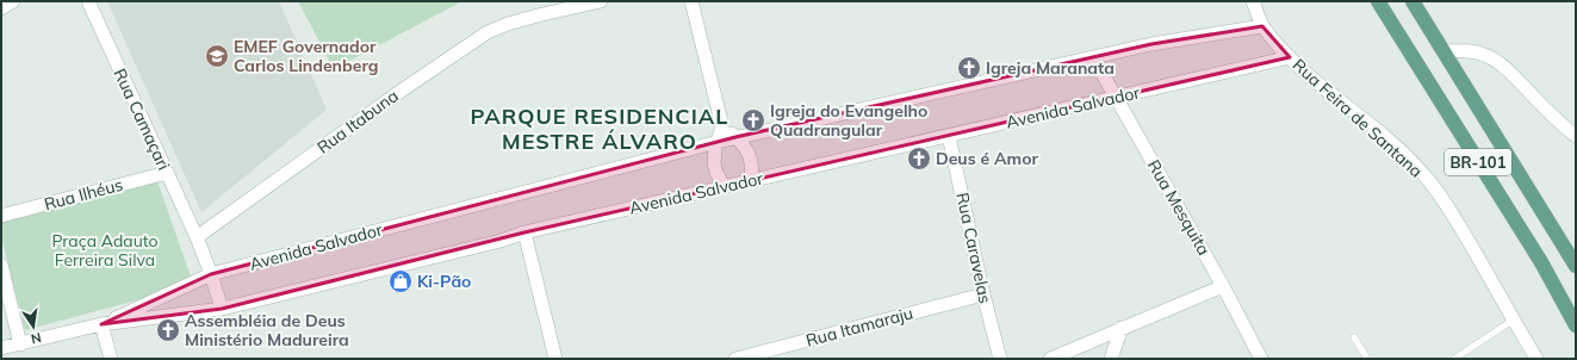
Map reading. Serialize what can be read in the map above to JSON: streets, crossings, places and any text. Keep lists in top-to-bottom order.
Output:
{
  "streets": {
    "main road": ["BR-101"],
    "street": [
      "Avenida Salvador",
      "Rua Feira de Santana",
      "Rua Camaçari",
      "Rua Itabuna",
      "Rua Ilhéus",
      "Rua Mesquita",
      "Rua Caravelas",
      "Rua Itamaraju"
    ]
  },
  "crossings": [
    ["Avenida Salvador", "Rua Feira de Santana"],
    ["Avenida Salvador", "Rua Mesquita"],
    ["Avenida Salvador", "Rua Caravelas"],
    ["Rua Camaçari", "Rua Itabuna"],
    ["Rua Camaçari", "Rua Ilhéus"],
    ["Rua Caravelas", "Rua Itamaraju"]
  ],
  "districts": ["PARQUE RESIDENCIAL MESTRE ÁLVARO"],
  "parks": ["Praça Adauto Ferreira Silva"],
  "places": {
    "school or university": ["EMEF Governador Carlos Lindenberg"],
    "church": [
      "Igreja Maranata",
      "Igreja do Evangelho Quadrangular",
      "Deus é Amor",
      "Assembléia de Deus Ministério Madureira"
    ],
    "shop": ["Ki-Pão"]
  },
  "north": "bottom"
}
